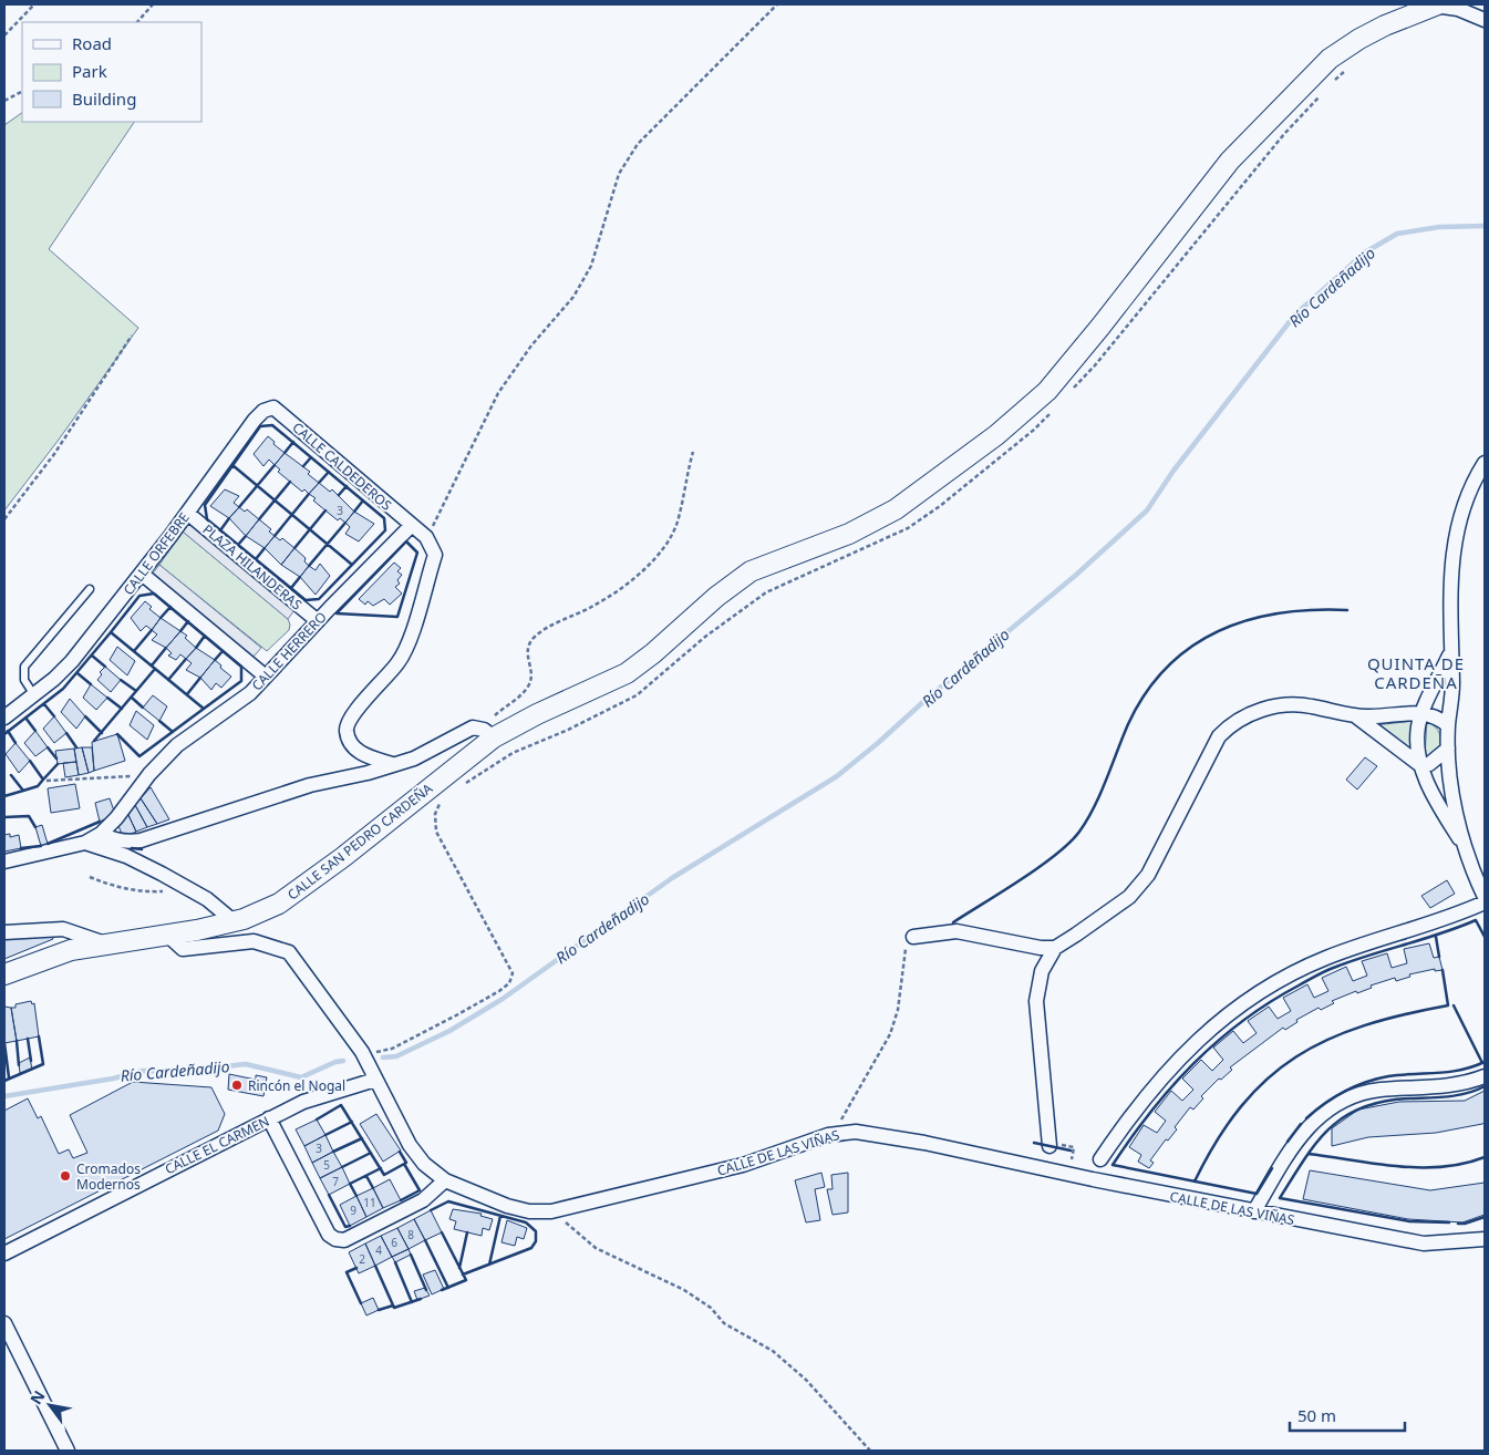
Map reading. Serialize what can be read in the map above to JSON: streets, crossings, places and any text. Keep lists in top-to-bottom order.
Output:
{
  "streets": {
    "main road": ["CALLE SAN PEDRO CARDEÑA"],
    "street": [
      "CALLE CALDEDEROS",
      "CALLE ORFEBRE",
      "PLAZA HILANDERAS",
      "CALLE HERRERO",
      "CALLE EL CARMEN",
      "CALLE DE LAS VIÑAS"
    ]
  },
  "crossings": [
    ["CALLE CALDEDEROS", "CALLE ORFEBRE"],
    ["CALLE CALDEDEROS", "CALLE HERRERO"],
    ["CALLE ORFEBRE", "PLAZA HILANDERAS"],
    ["PLAZA HILANDERAS", "CALLE HERRERO"],
    ["CALLE SAN PEDRO CARDEÑA", "CALLE DE LAS VIÑAS"],
    ["CALLE EL CARMEN", "CALLE DE LAS VIÑAS"]
  ],
  "districts": ["QUINTA DE CARDEÑA"],
  "water": ["Río Cardeñadijo"],
  "places": ["Rincón el Nogal", "Cromados Modernos"],
  "house_numbers": [
    "3",
    "3",
    "5",
    "7",
    "11",
    "9",
    "8",
    "6",
    "4",
    "2"
  ],
  "legend": ["Road", "Park", "Building"],
  "scale_bar": "50 m",
  "north": "top left"
}
